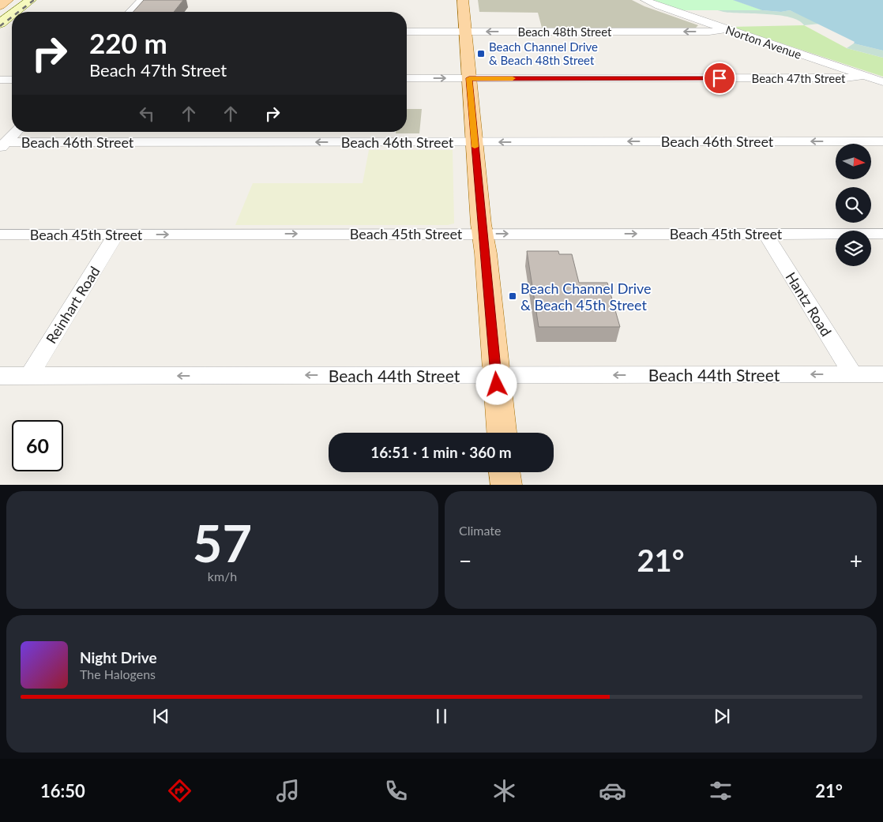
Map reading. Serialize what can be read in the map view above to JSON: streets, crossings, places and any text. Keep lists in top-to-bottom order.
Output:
{
  "streets": {
    "street": [
      "Beach 48th Street",
      "Norton Avenue",
      "Beach 47th Street",
      "Beach 46th Street",
      "Beach 45th Street",
      "Hantz Road",
      "Reinhart Road",
      "Beach 44th Street"
    ]
  },
  "crossings": [
    ["Beach 48th Street", "Norton Avenue"],
    ["Norton Avenue", "Beach 47th Street"],
    ["Beach 45th Street", "Hantz Road"],
    ["Beach 45th Street", "Reinhart Road"],
    ["Hantz Road", "Beach 44th Street"],
    ["Reinhart Road", "Beach 44th Street"]
  ],
  "one_way": [
    "Beach 48th Street",
    "Beach 46th Street",
    "Beach 45th Street",
    "Beach 44th Street"
  ],
  "places": {
    "transit": ["Beach Channel Drive & Beach 48th Street", "Beach Channel Drive & Beach 45th Street"]
  },
  "north": "right",
  "page": {
    "turn": ["220 m", "Beach 47th Street"],
    "limit": "60",
    "trip": "16:51 · 1 min · 360 m",
    "tile": [
      ["57", "km/h"],
      "Climate"
    ],
    "heat": ["−", "21°", "+"],
    "song": ["Night Drive", "The Halogens"],
    "tabs": ["16:50", "21°"]
  }
}
